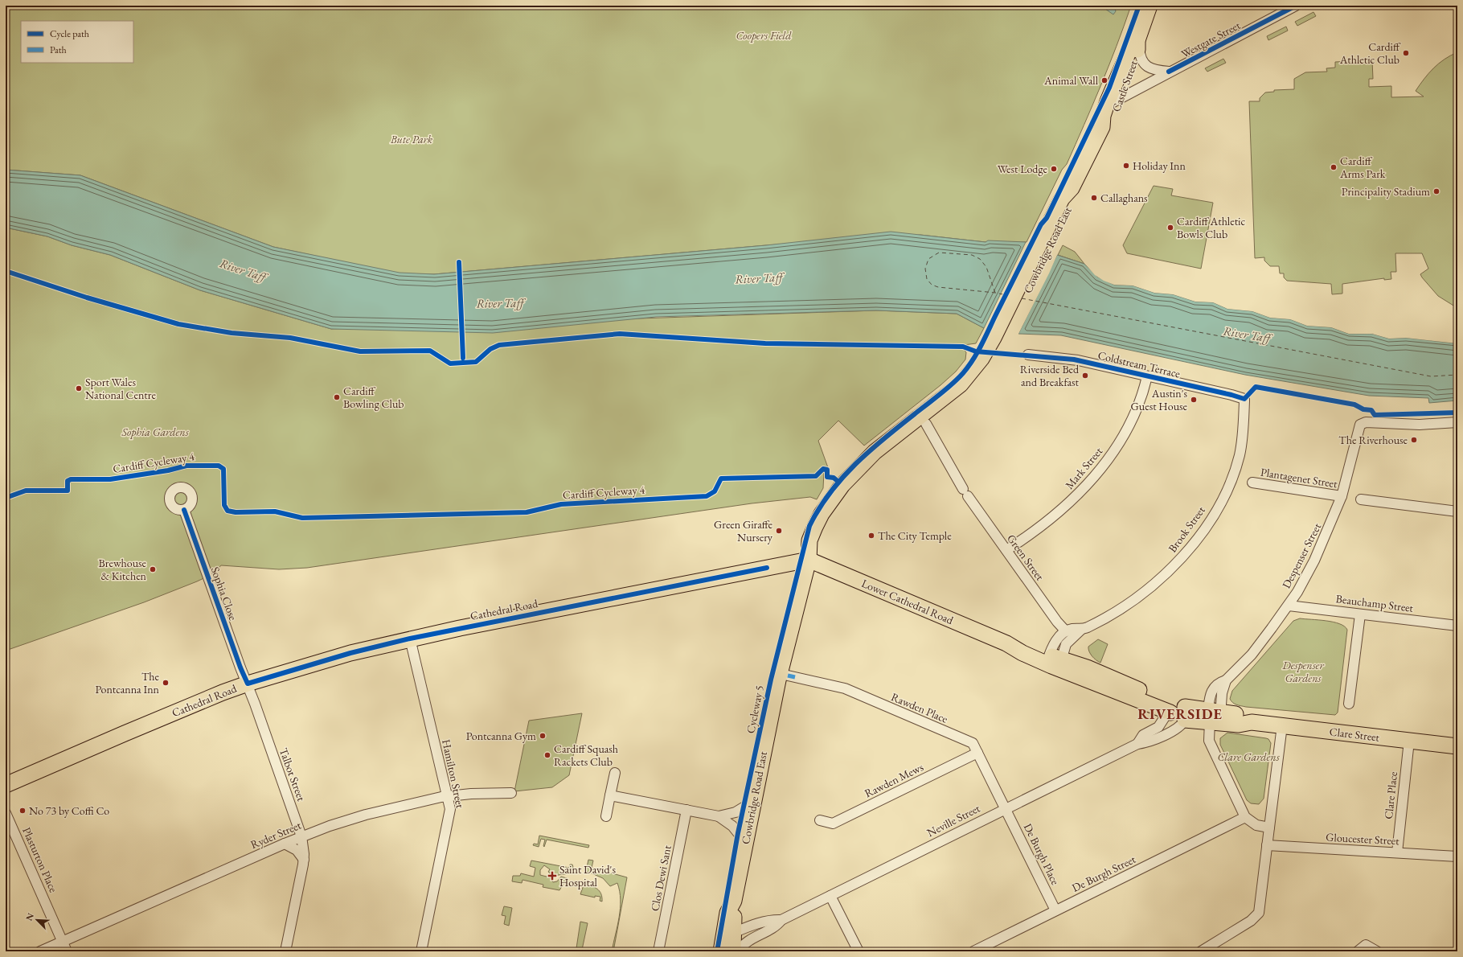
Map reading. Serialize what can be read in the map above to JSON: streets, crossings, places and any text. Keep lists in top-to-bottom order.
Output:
{
  "streets": {
    "main road": [
      "Castle Street",
      "Cowbridge Road East",
      "Lower Cathedral Road",
      "Cathedral Road",
      "Clare Street"
    ],
    "street": [
      "Westgate Street",
      "Coldstream Terrace",
      "Mark Street",
      "Plantagenet Street",
      "Brook Street",
      "Despenser Street",
      "Green Street",
      "Sophia Close",
      "Beauchamp Street",
      "Rawden Place",
      "Hamilton Street",
      "Talbot Street",
      "Rawden Mews",
      "Clare Place",
      "Neville Street",
      "Ryder Street",
      "Gloucester Street",
      "De Burgh Place",
      "Plasturton Place",
      "De Burgh Street",
      "Clos Dewi Sant"
    ],
    "cycle path": ["Cardiff Cycleway 4", "Cycleway 5"]
  },
  "crossings": [
    ["Westgate Street", "Castle Street"],
    ["Castle Street", "Cowbridge Road East"],
    ["Cowbridge Road East", "Green Street"],
    ["Cowbridge Road East", "Lower Cathedral Road"],
    ["Cowbridge Road East", "Cathedral Road"],
    ["Cowbridge Road East", "Neville Street"],
    ["Coldstream Terrace", "Mark Street"],
    ["Coldstream Terrace", "Brook Street"],
    ["Mark Street", "Green Street"],
    ["Plantagenet Street", "Despenser Street"],
    ["Brook Street", "Green Street"],
    ["Brook Street", "Lower Cathedral Road"],
    ["Despenser Street", "Beauchamp Street"],
    ["Despenser Street", "Clare Street"],
    ["Despenser Street", "De Burgh Street"],
    ["Sophia Close", "Cathedral Road"],
    ["Sophia Close", "Talbot Street"],
    ["Lower Cathedral Road", "Cathedral Road"],
    ["Lower Cathedral Road", "Clare Street"],
    ["Lower Cathedral Road", "Neville Street"],
    ["Cathedral Road", "Hamilton Street"],
    ["Cathedral Road", "Talbot Street"],
    ["Rawden Place", "Rawden Mews"],
    ["Rawden Place", "Neville Street"],
    ["Rawden Place", "De Burgh Place"],
    ["Clare Street", "Clare Place"],
    ["Clare Street", "Neville Street"],
    ["Hamilton Street", "Ryder Street"],
    ["Talbot Street", "Ryder Street"],
    ["Clare Place", "Gloucester Street"],
    ["Neville Street", "De Burgh Place"],
    ["Ryder Street", "Plasturton Place"],
    ["De Burgh Place", "De Burgh Street"]
  ],
  "districts": ["RIVERSIDE"],
  "water": ["River Taff"],
  "parks": [
    "Coopers Field",
    "Bute Park",
    "Sophia Gardens",
    "Despenser Gardens",
    "Clare Gardens"
  ],
  "places": {
    "other": [
      "Cardiff Athletic Club",
      "Animal Wall",
      "Holiday Inn",
      "Cardiff Arms Park",
      "West Lodge",
      "Principality Stadium",
      "Callaghans",
      "Cardiff Athletic Bowls Club",
      "Riverside Bed and Breakfast",
      "Sport Wales National Centre",
      "Cardiff Bowling Club",
      "Austin's Guest House",
      "The Riverhouse",
      "Green Giraffe Nursery",
      "The City Temple",
      "Brewhouse & Kitchen",
      "The Pontcanna Inn",
      "Pontcanna Gym",
      "Cardiff Squash Rackets Club",
      "No 73 by Coffi Co"
    ],
    "health": ["Saint David's Hospital"]
  },
  "legend": ["Cycle path", "Path"],
  "north": "top left"
}
